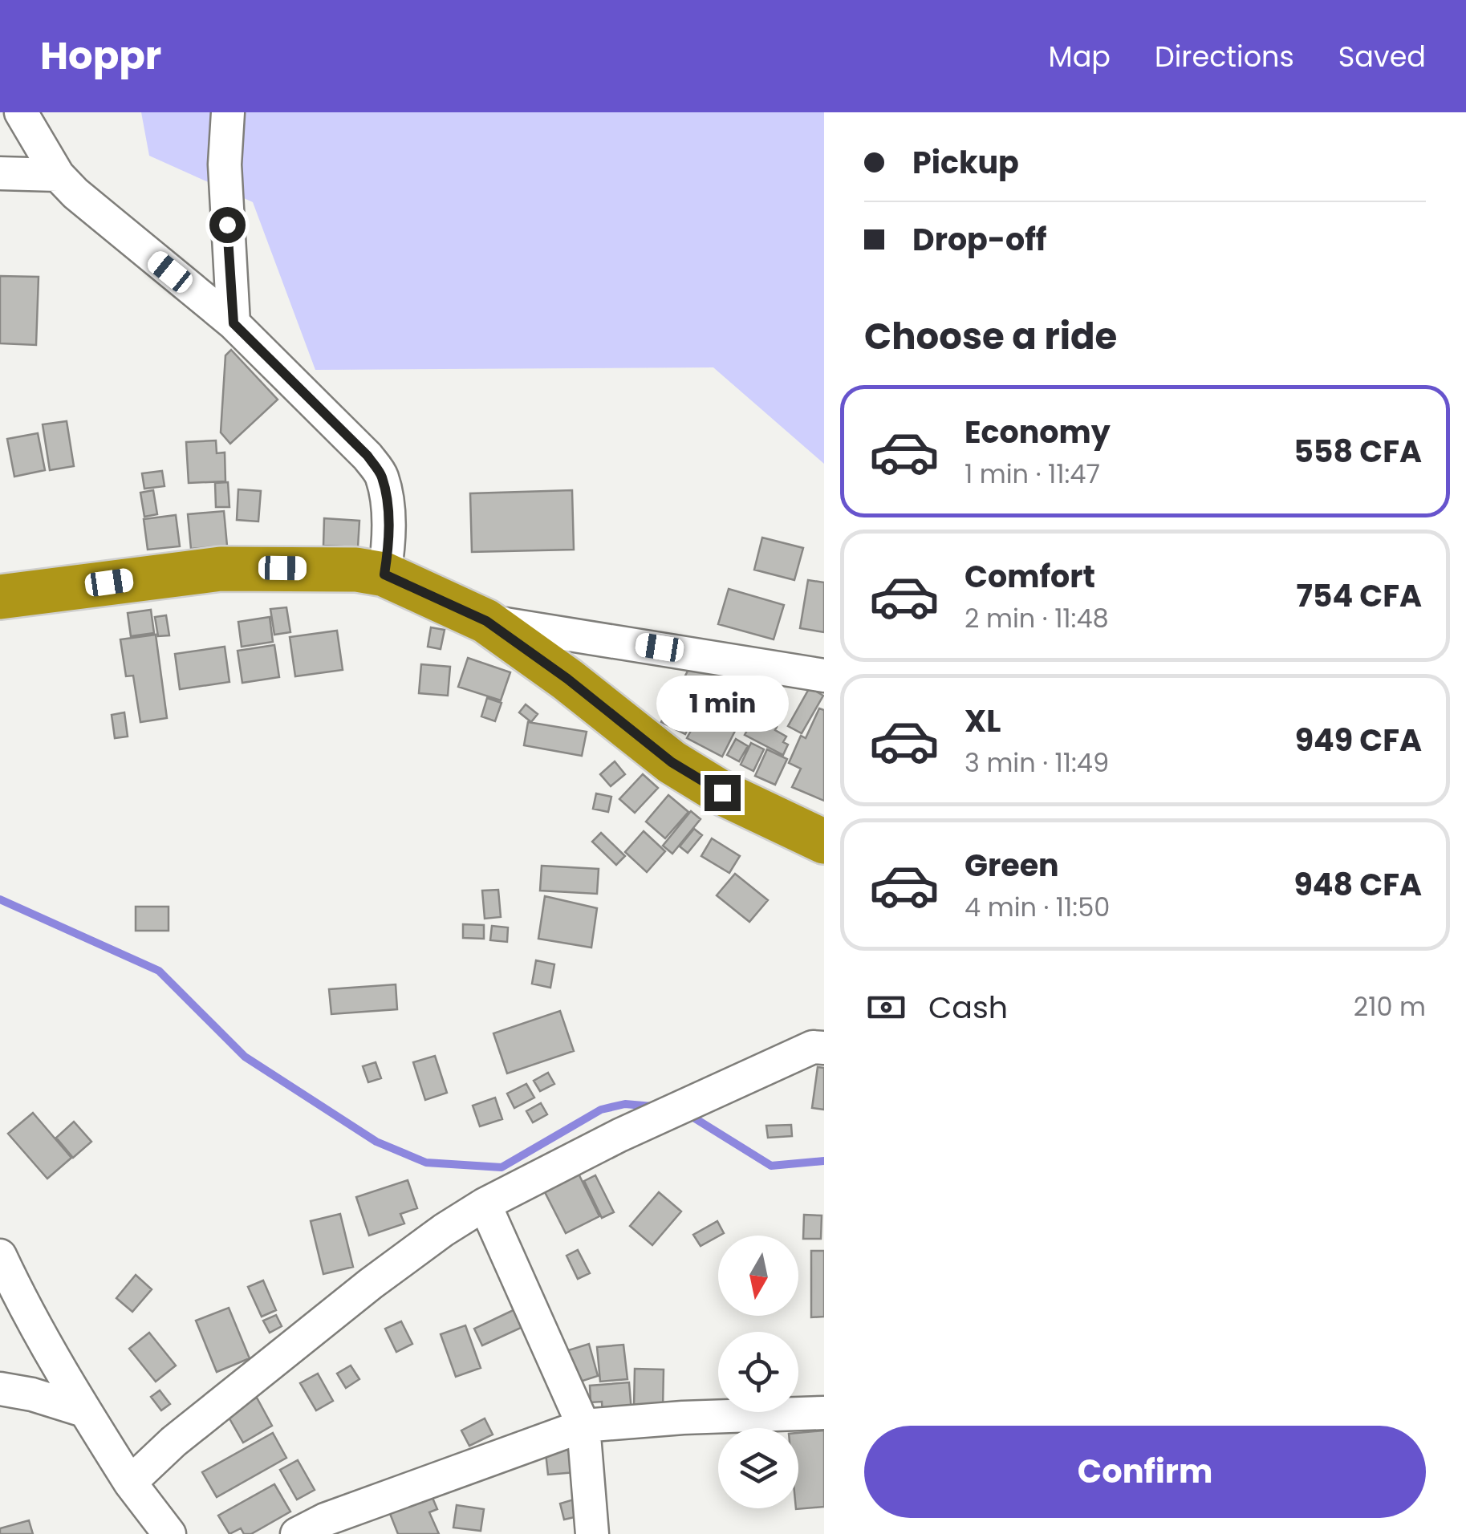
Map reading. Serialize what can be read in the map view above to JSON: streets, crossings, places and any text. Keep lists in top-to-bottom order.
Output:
{
  "north": "bottom",
  "page": {
    "header": "Hoppr",
    "nav": ["Map", "Directions", "Saved"],
    "banner": ["Pickup", "Drop-off"],
    "heading": "Choose a ride",
    "list": [
      {
        "name": "Economy",
        "note": "1 min · 11:47",
        "value": "558 CFA"
      },
      {
        "name": "Comfort",
        "note": "2 min · 11:48",
        "value": "754 CFA"
      },
      {
        "name": "XL",
        "note": "3 min · 11:49",
        "value": "949 CFA"
      },
      {
        "name": "Green",
        "note": "4 min · 11:50",
        "value": "948 CFA"
      }
    ],
    "bubble": "1 min",
    "pay": ["Cash", "210 m"],
    "buttons": "Confirm"
  }
}
